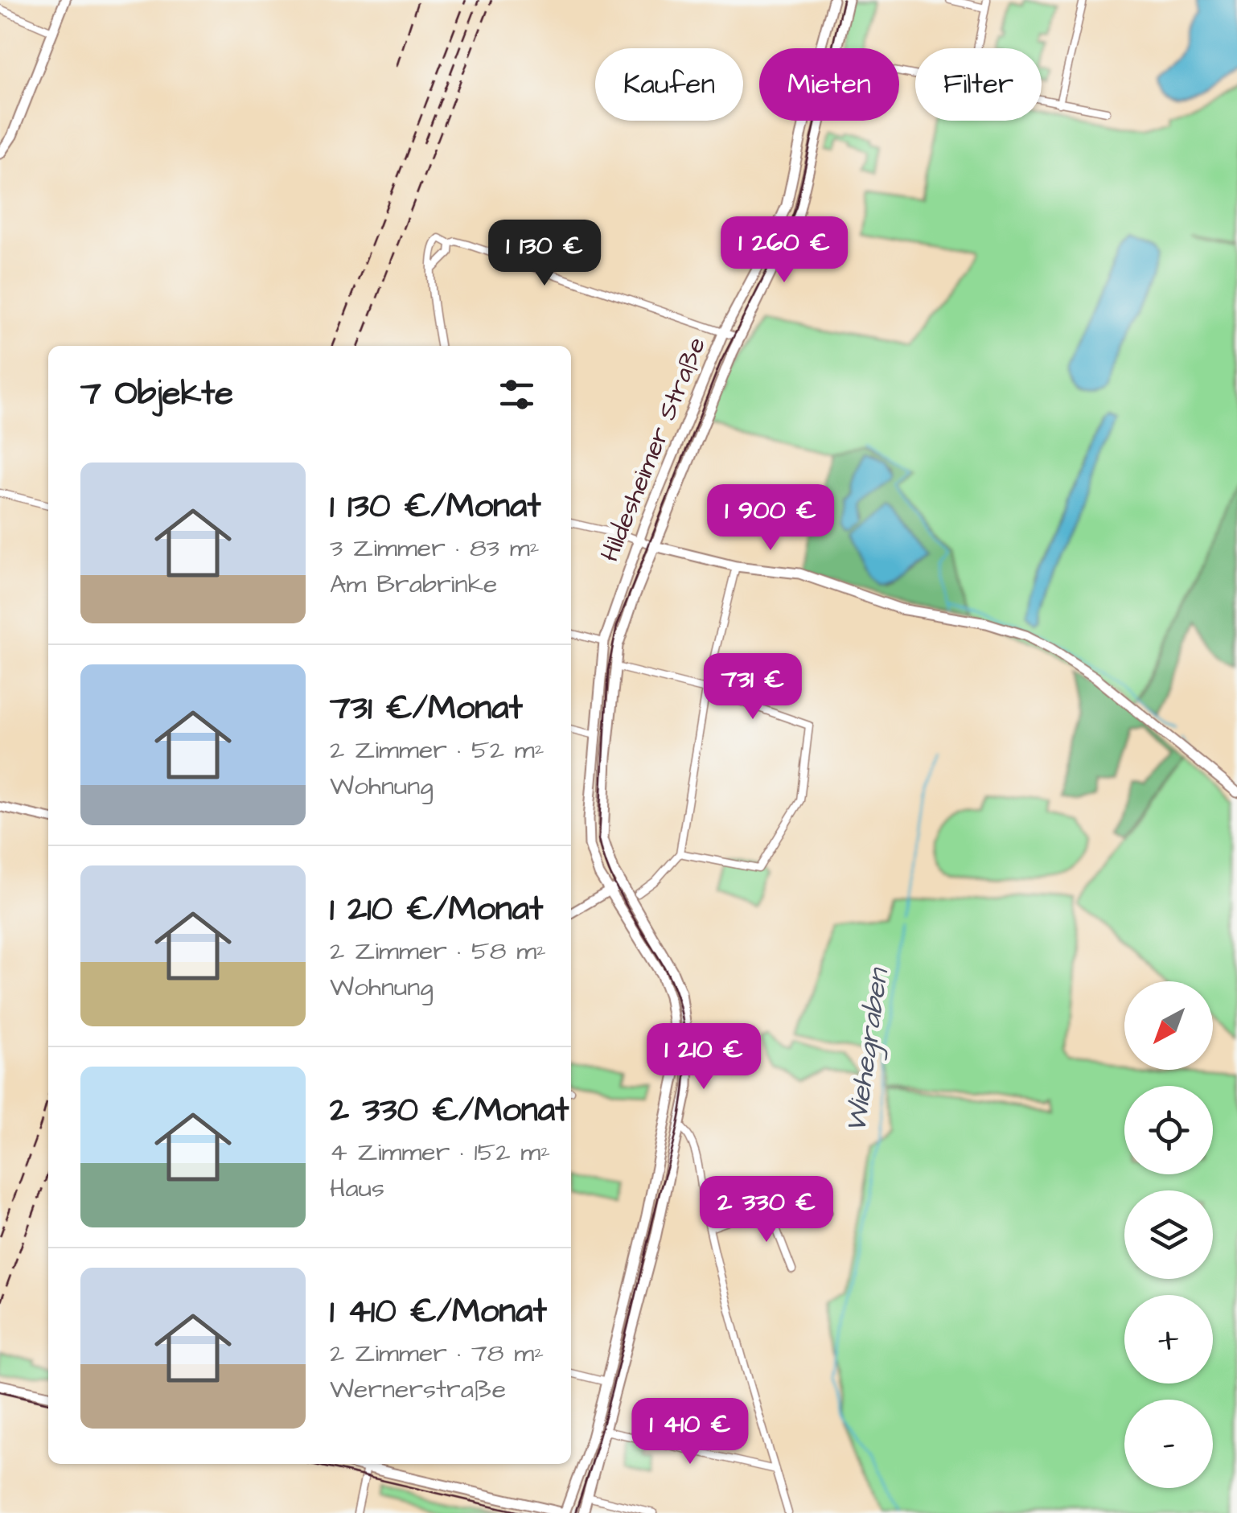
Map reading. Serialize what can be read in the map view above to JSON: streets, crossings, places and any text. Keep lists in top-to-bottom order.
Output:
{
  "streets": {
    "main road": ["Hildesheimer Straße"]
  },
  "water": ["Wiehegraben"],
  "north": "bottom left",
  "page": {
    "chip": ["Kaufen", "Mieten", "Filter"],
    "price": [
      "1 260 €",
      "1 130 €",
      "1 900 €",
      "731 €",
      "1 210 €",
      "2 330 €",
      "1 410 €"
    ],
    "heading": "7 Objekte",
    "list": [
      {
        "name": "1 130 €/Monat",
        "note": "3 Zimmer · 83 m² · Am Brabrinke"
      },
      {
        "name": "731 €/Monat",
        "note": "2 Zimmer · 52 m² · Wohnung"
      },
      {
        "name": "1 210 €/Monat",
        "note": "2 Zimmer · 58 m² · Wohnung"
      },
      {
        "name": "2 330 €/Monat",
        "note": "4 Zimmer · 152 m² · Haus"
      },
      {
        "name": "1 410 €/Monat",
        "note": "2 Zimmer · 78 m² · Wernerstraße"
      }
    ],
    "map_buttons": ["+", "−"]
  }
}
